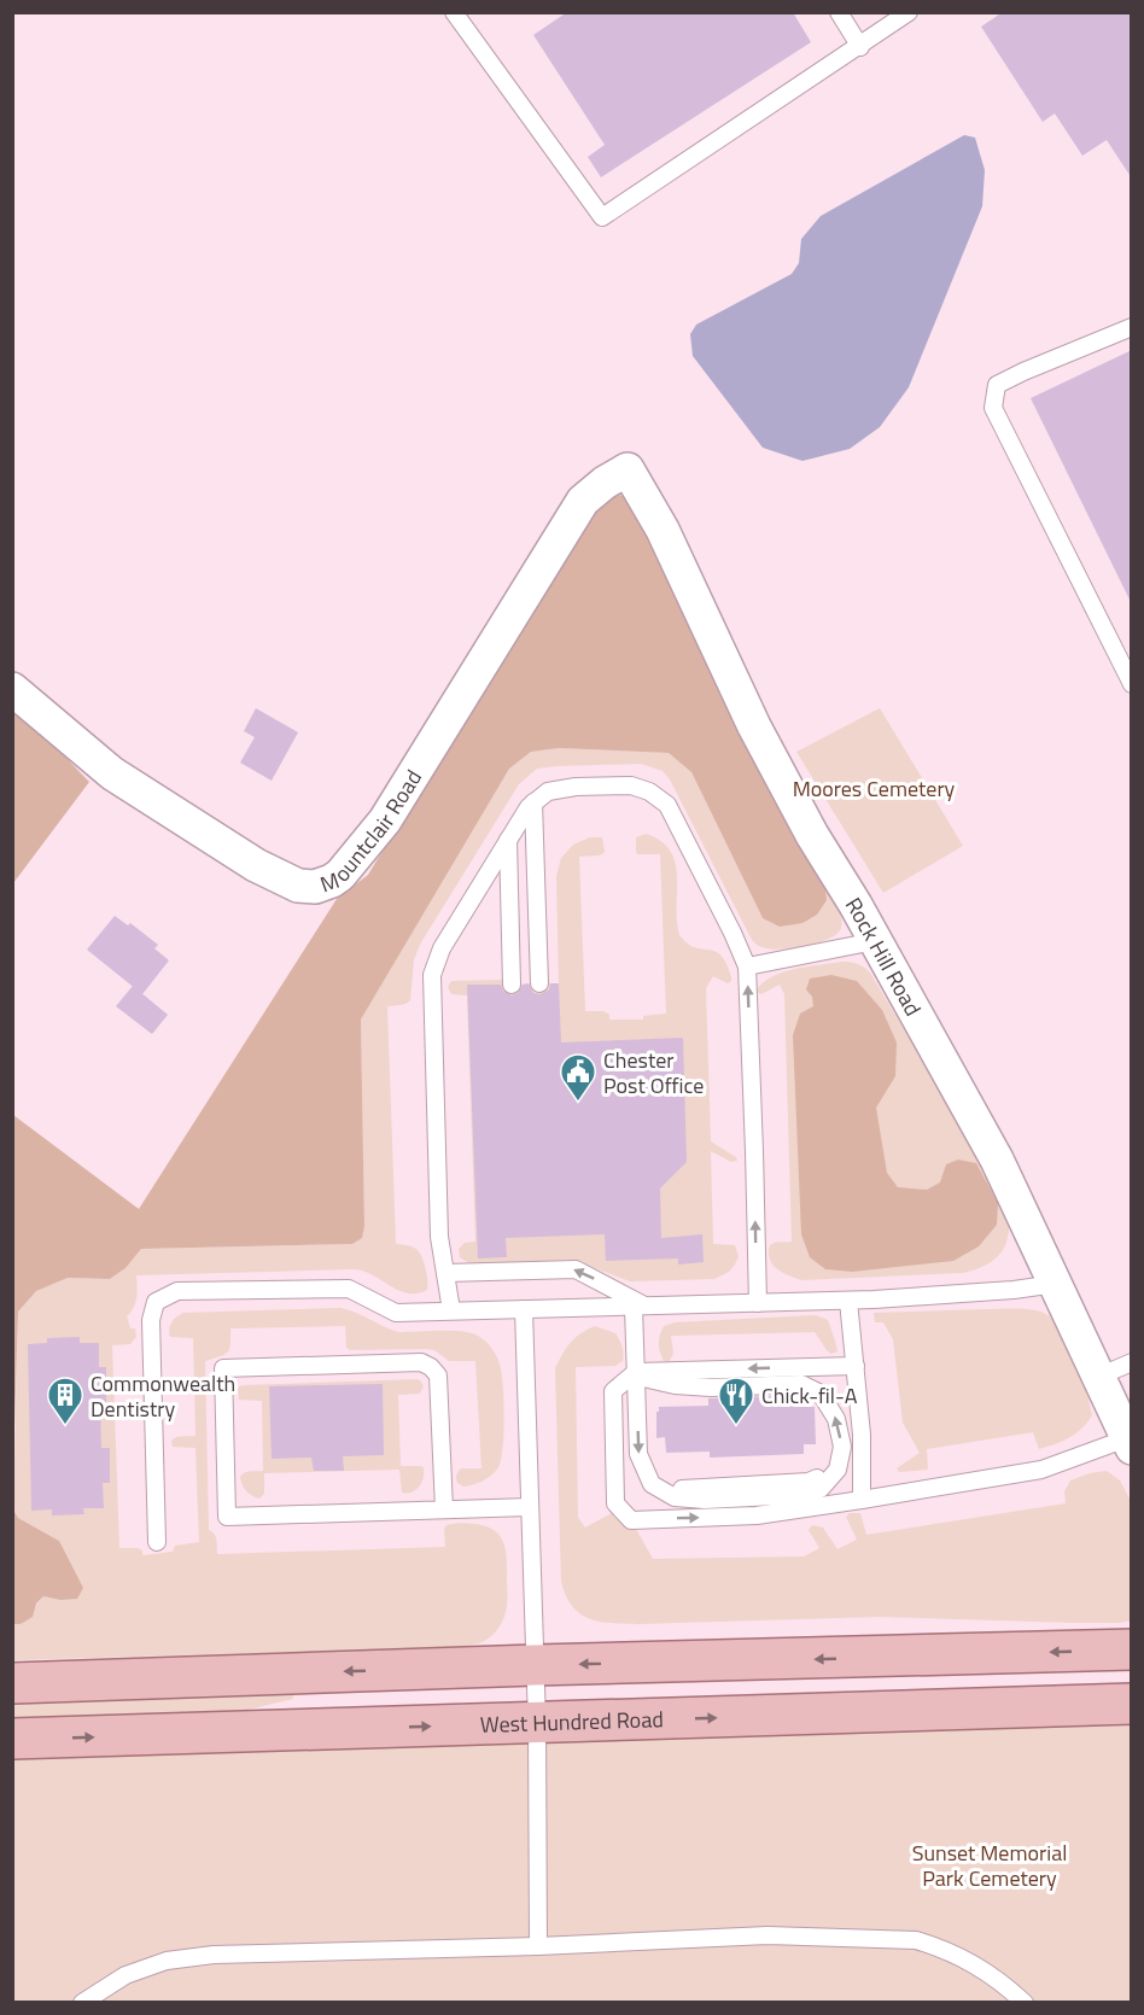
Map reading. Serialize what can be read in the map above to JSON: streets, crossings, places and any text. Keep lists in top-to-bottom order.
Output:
{
  "streets": {
    "main road": ["West Hundred Road"],
    "street": ["Mountclair Road", "Rock Hill Road"]
  },
  "crossings": [
    ["Mountclair Road", "Rock Hill Road"]
  ],
  "parks": ["Moores Cemetery", "Sunset Memorial Park Cemetery"],
  "places": {
    "public building": ["Chester Post Office"],
    "building": ["Commonwealth Dentistry"],
    "restaurant": ["Chick-fil-A"]
  }
}
